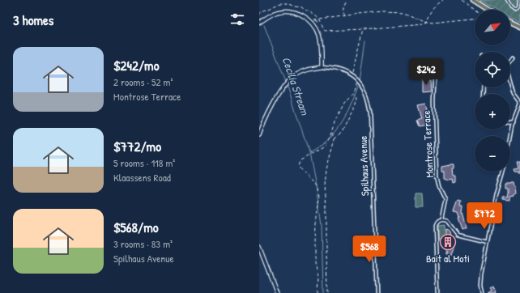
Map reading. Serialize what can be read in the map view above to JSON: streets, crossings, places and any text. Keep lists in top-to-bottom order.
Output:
{
  "streets": {
    "street": ["Montrose Terrace", "Spilhaus Avenue"]
  },
  "water": ["Cecilia Stream"],
  "places": {
    "building": ["Bait al Moti"]
  },
  "north": "top right",
  "page": {
    "heading": "3 homes",
    "map_buttons": ["+", "−"],
    "list": [
      {
        "name": "$242/mo",
        "note": "2 rooms · 52 m² · Montrose Terrace"
      },
      {
        "name": "$772/mo",
        "note": "5 rooms · 118 m² · Klaassens Road"
      },
      {
        "name": "$568/mo",
        "note": "3 rooms · 83 m² · Spilhaus Avenue"
      }
    ],
    "price": ["$242", "$772", "$568"]
  }
}
